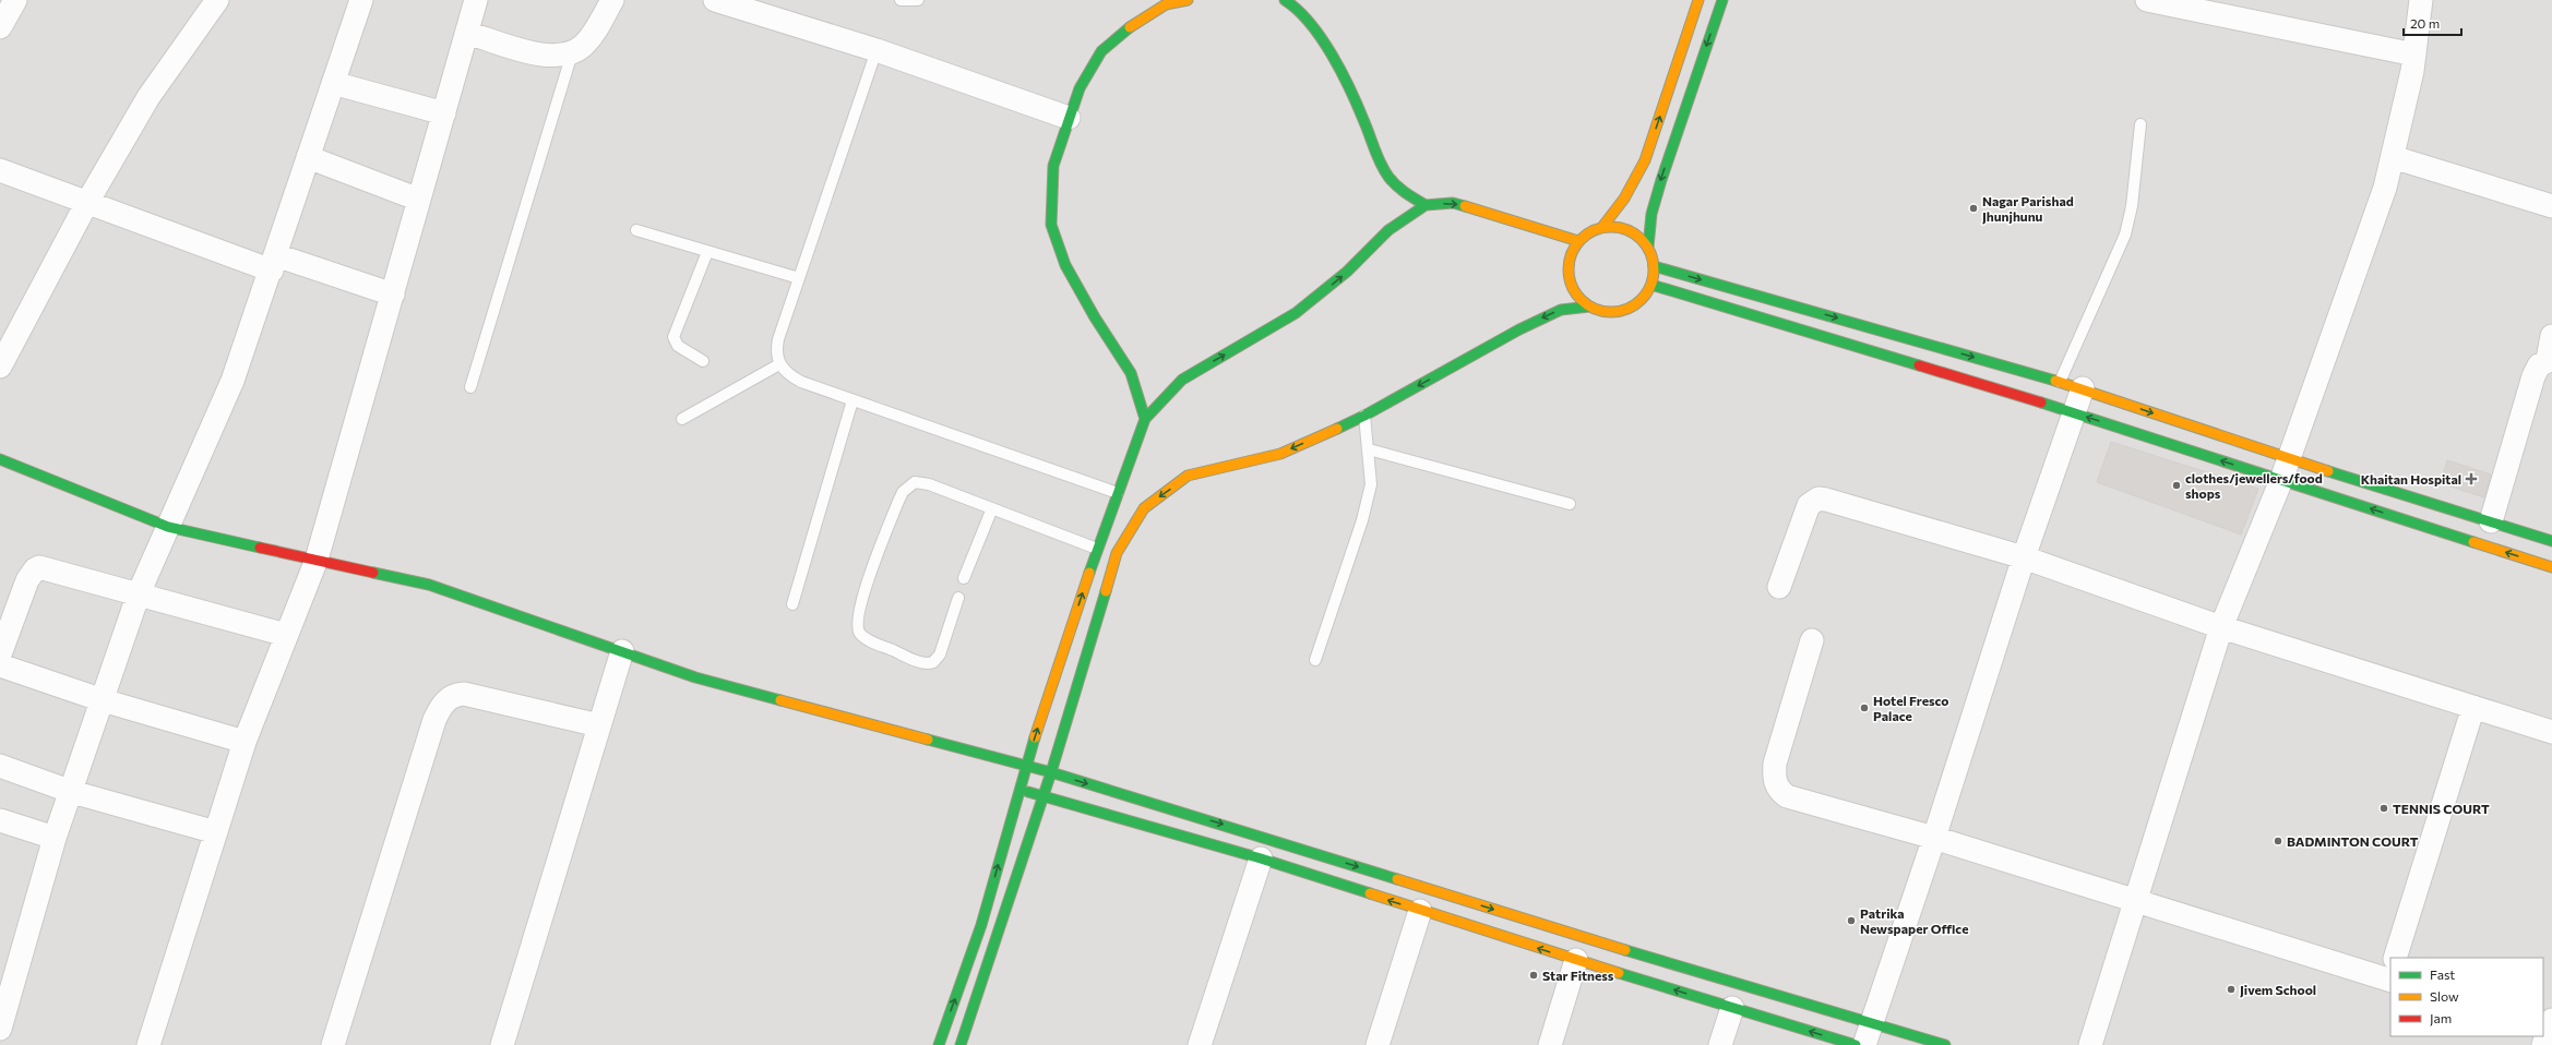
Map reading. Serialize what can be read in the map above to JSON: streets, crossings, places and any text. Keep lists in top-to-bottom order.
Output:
{
  "places": {
    "other": [
      "Nagar Parishad Jhunjhunu",
      "clothes/jewellers/food shops",
      "Hotel Fresco Palace",
      "TENNIS COURT",
      "BADMINTON COURT",
      "Patrika Newspaper Office",
      "Star Fitness",
      "Jivem School"
    ],
    "health": ["Khaitan Hospital"]
  },
  "legend": ["Fast", "Slow", "Jam"],
  "scale_bar": "20 m"
}
